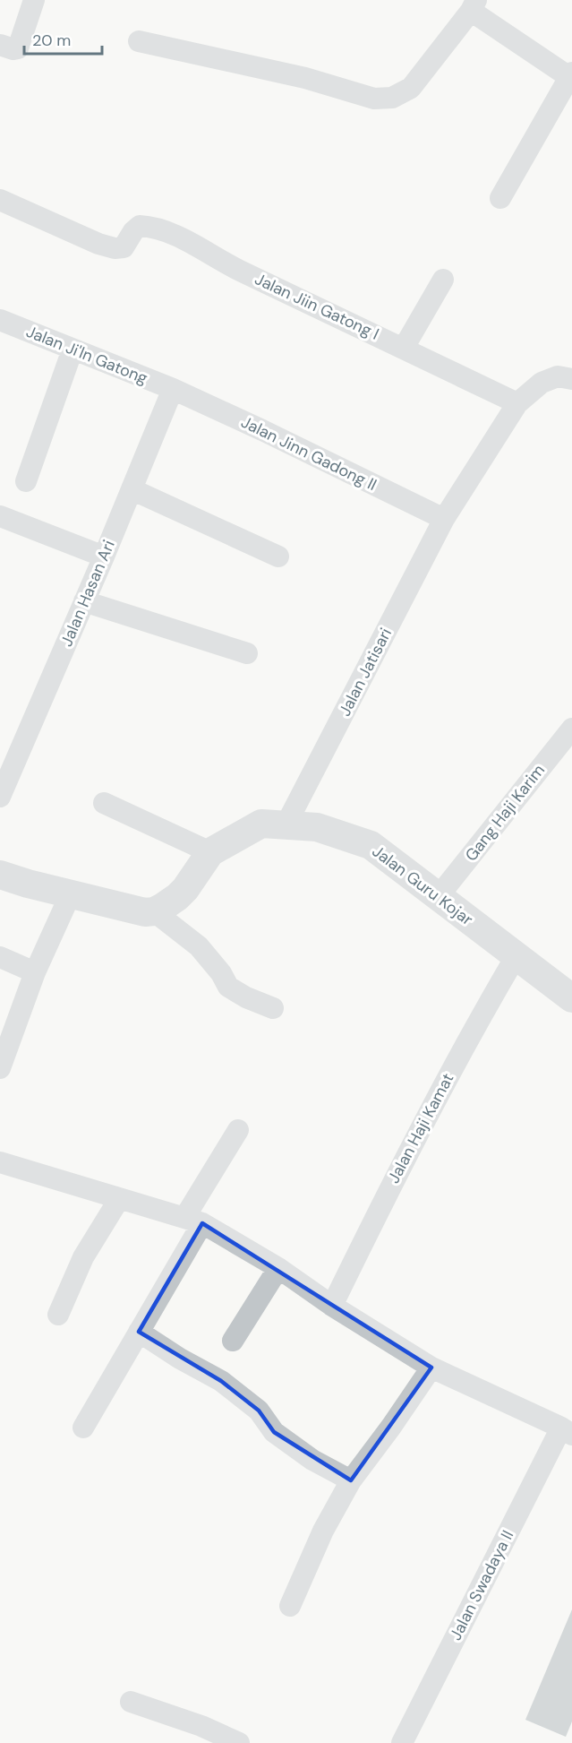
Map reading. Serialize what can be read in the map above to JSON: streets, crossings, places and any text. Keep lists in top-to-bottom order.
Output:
{
  "streets": {
    "street": [
      "Jalan Jiin Gatong I",
      "Jalan Ji'ln Gatong",
      "Jalan Jinn Gadong II",
      "Jalan Hasan Ari",
      "Jalan Jatisari",
      "Gang Haji Karim",
      "Jalan Guru Kojar",
      "Jalan Haji Kamat",
      "Jalan Swadaya II"
    ]
  },
  "crossings": [
    ["Jalan Jiin Gatong I", "Jalan Jatisari"],
    ["Jalan Ji'ln Gatong", "Jalan Jinn Gadong II"],
    ["Jalan Ji'ln Gatong", "Jalan Hasan Ari"],
    ["Jalan Jinn Gadong II", "Jalan Hasan Ari"],
    ["Jalan Jinn Gadong II", "Jalan Jatisari"],
    ["Jalan Jatisari", "Jalan Guru Kojar"],
    ["Gang Haji Karim", "Jalan Guru Kojar"],
    ["Jalan Guru Kojar", "Jalan Haji Kamat"]
  ],
  "scale_bar": "20 m"
}
